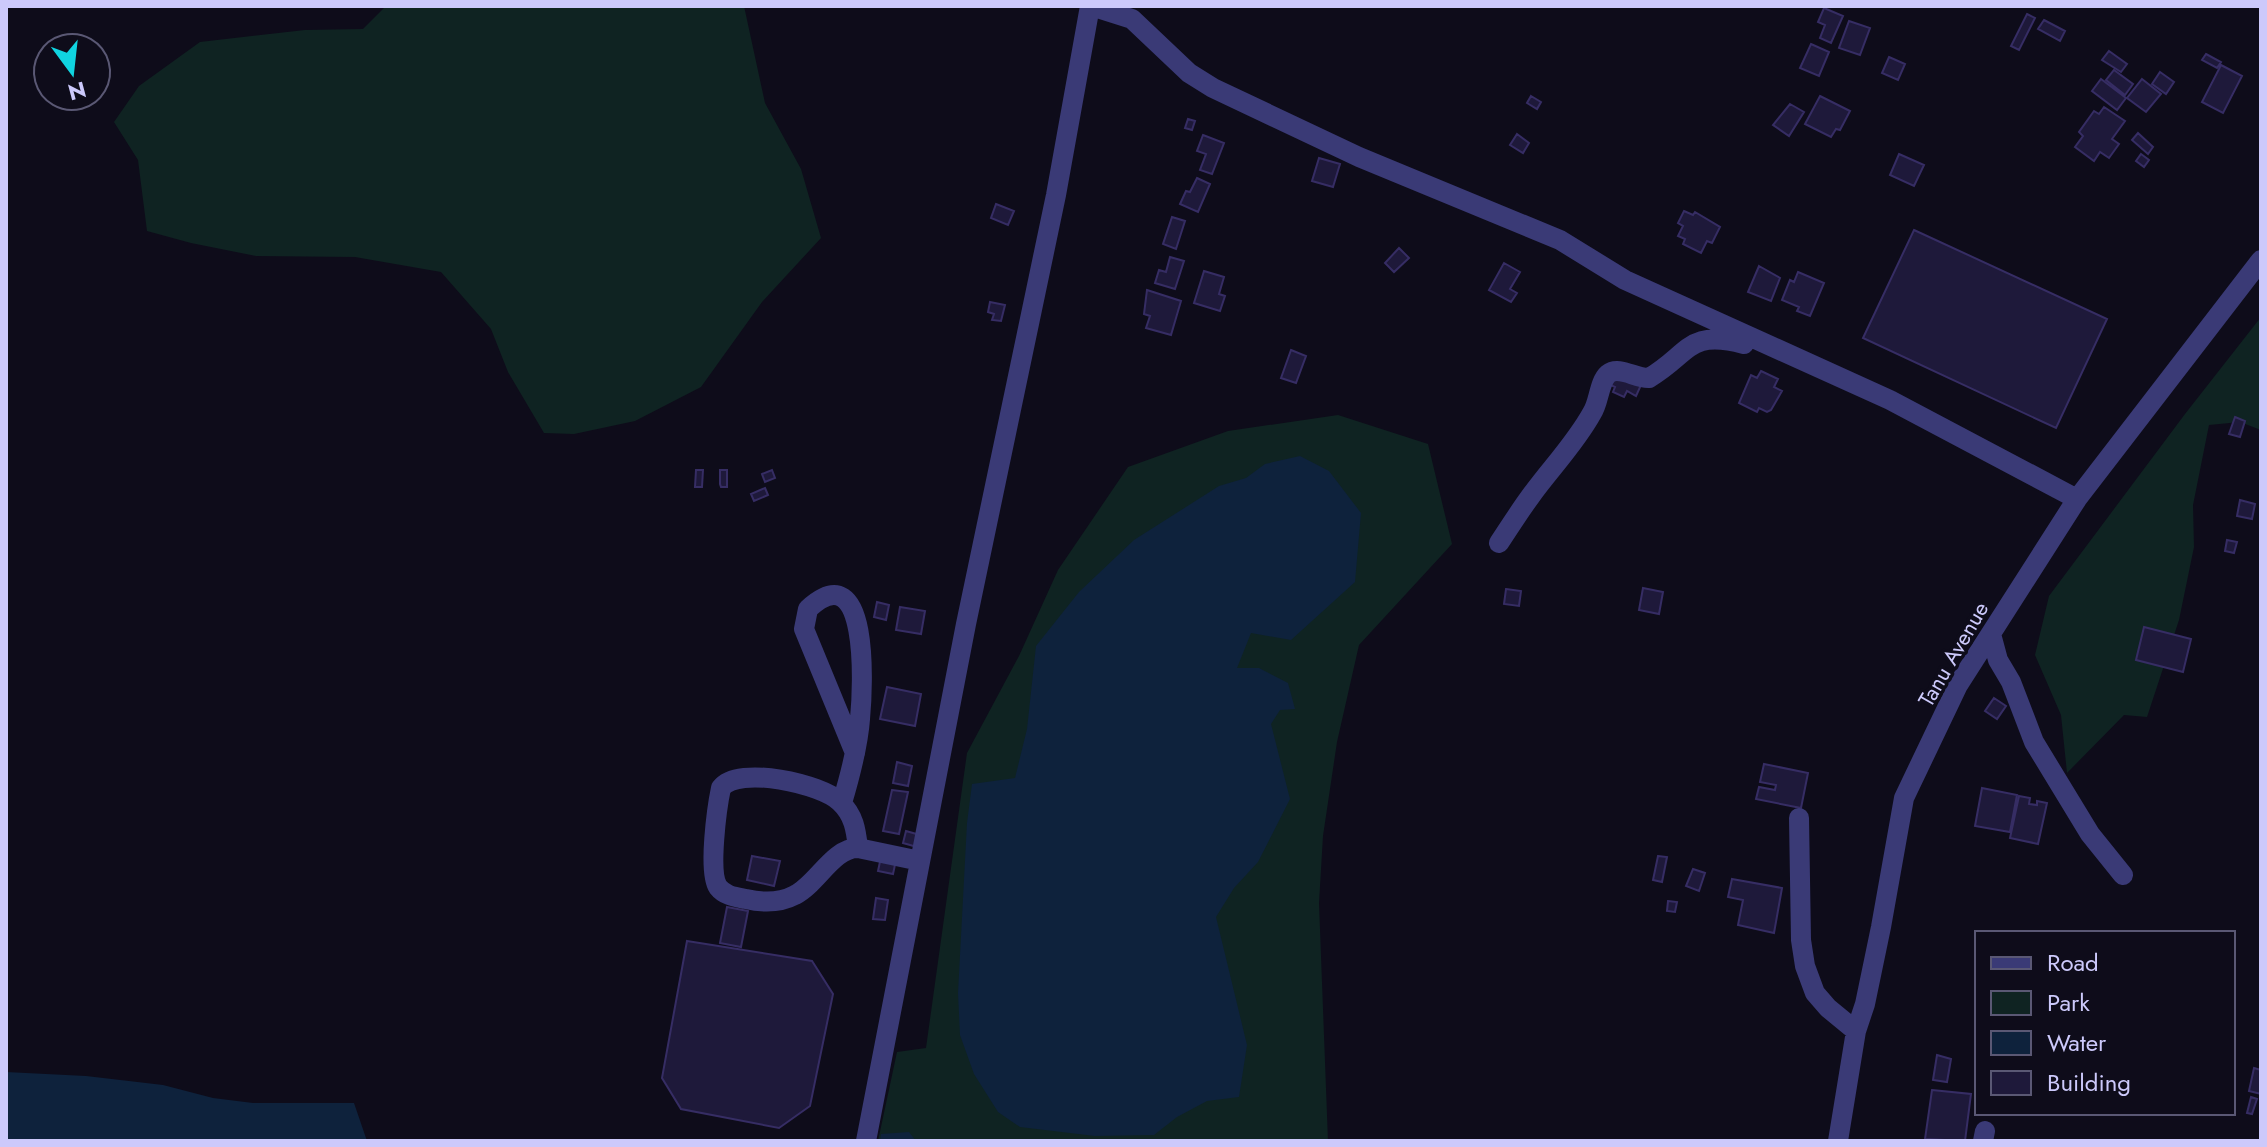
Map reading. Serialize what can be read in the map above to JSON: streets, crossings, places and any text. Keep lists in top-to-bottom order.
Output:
{
  "streets": {
    "street": ["Tanu Avenue"]
  },
  "legend": [
    "Road",
    "Park",
    "Water",
    "Building"
  ],
  "north": "bottom"
}
